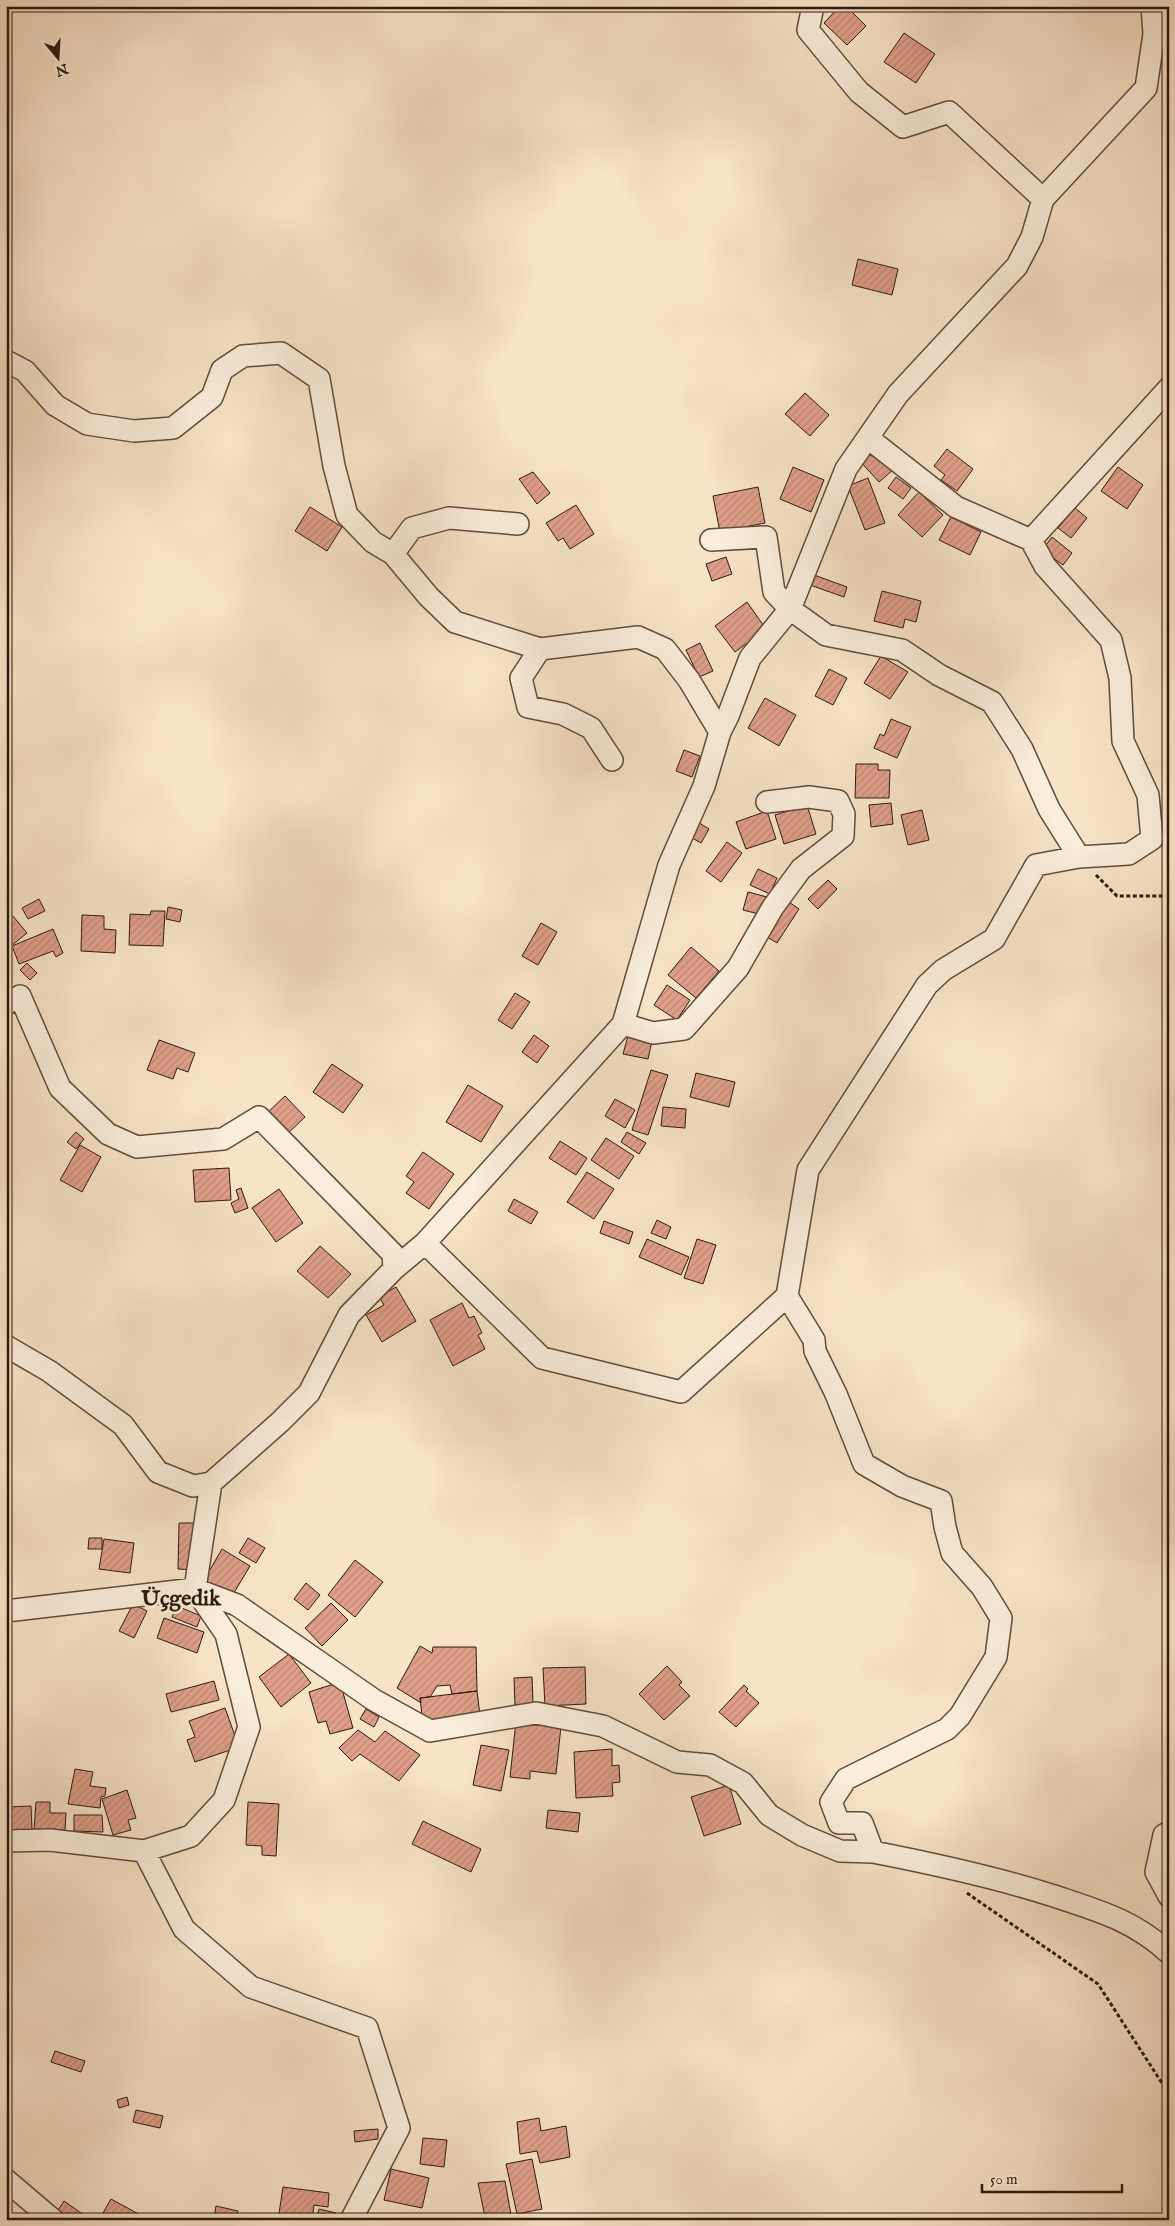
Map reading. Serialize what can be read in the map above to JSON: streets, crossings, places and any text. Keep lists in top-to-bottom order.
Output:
{
  "districts": ["Üçgedik"],
  "scale_bar": "50 m",
  "north": "bottom"
}
